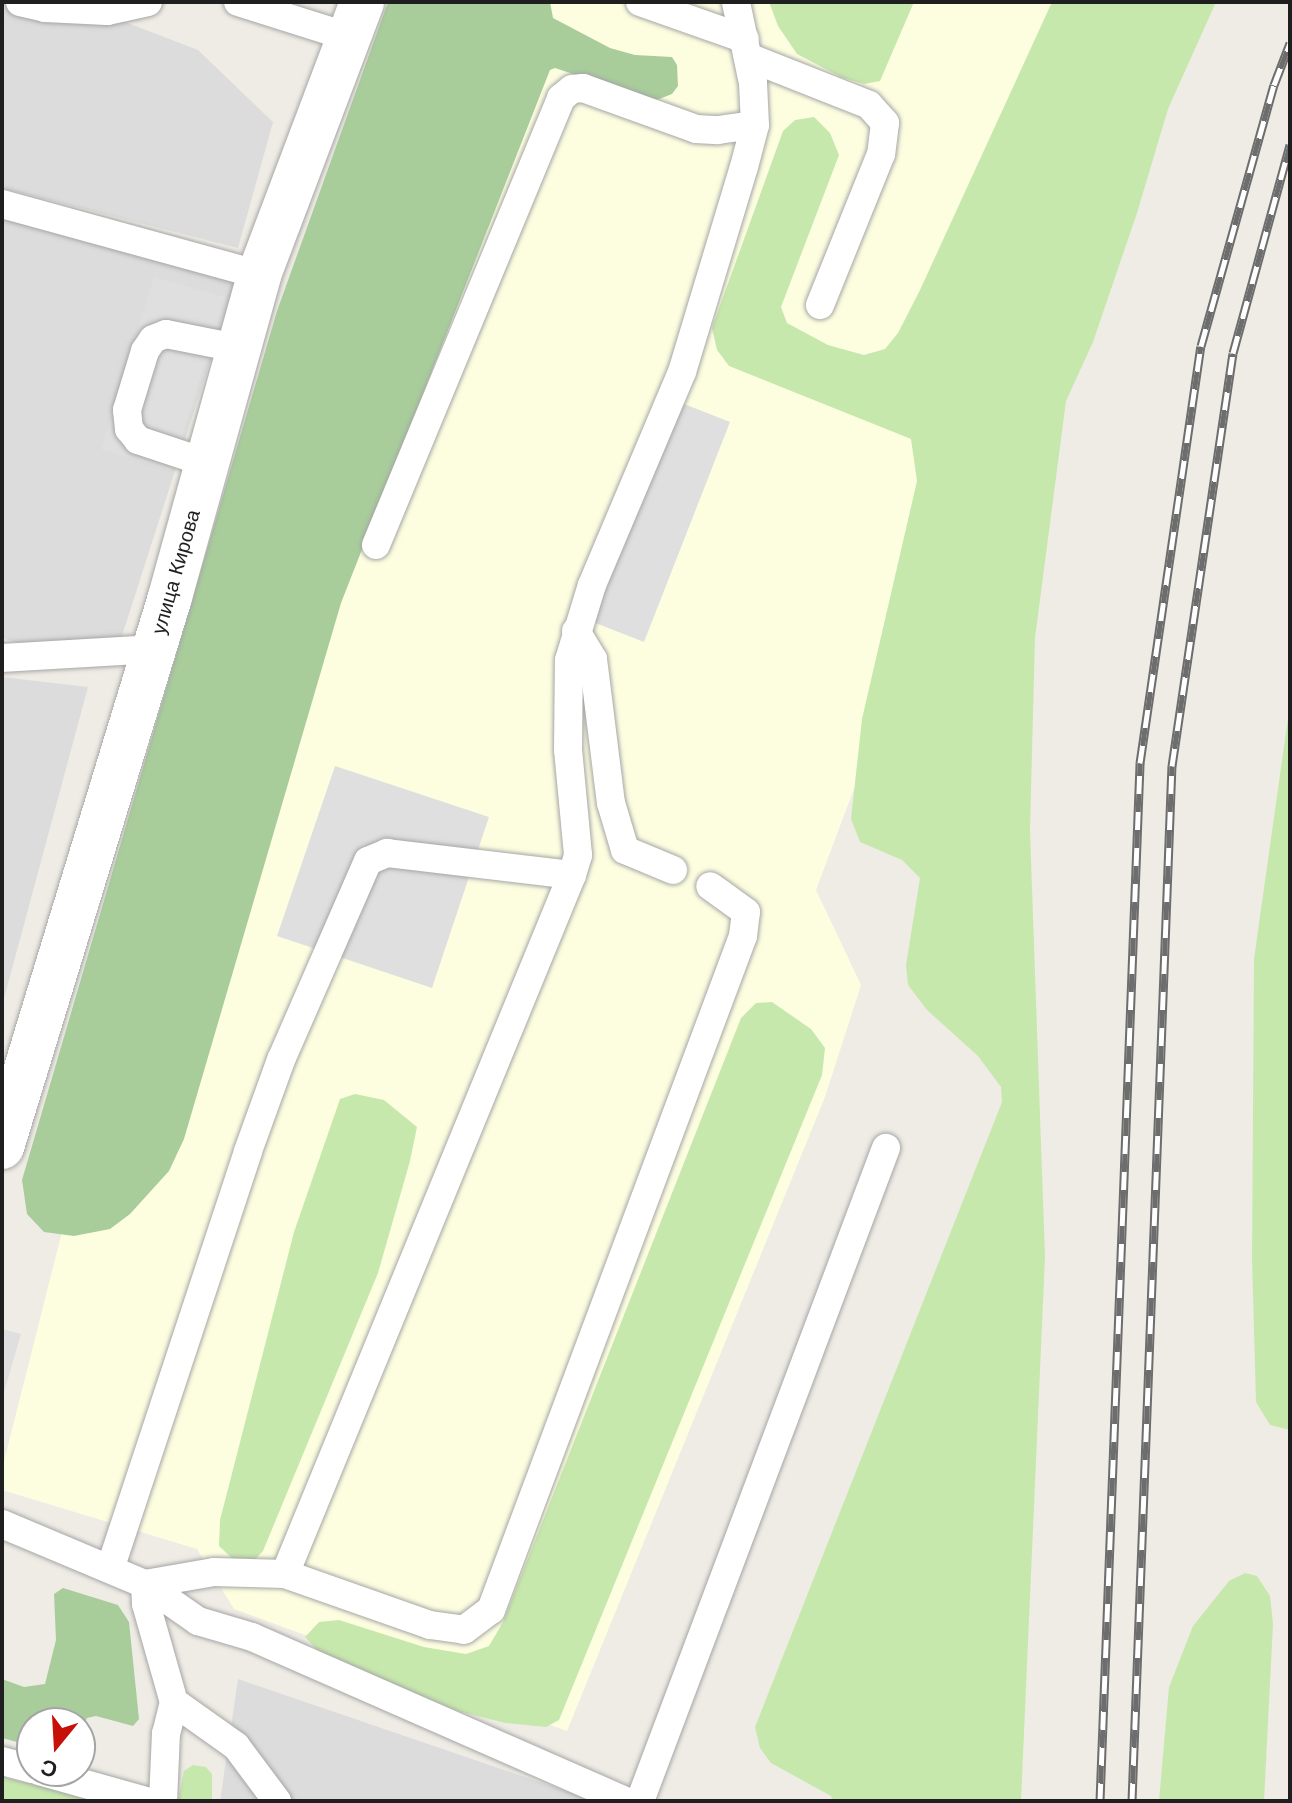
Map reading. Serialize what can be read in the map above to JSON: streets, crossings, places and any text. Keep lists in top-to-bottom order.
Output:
{
  "streets": {
    "street": ["улица Кирова"]
  },
  "north": "bottom"
}
